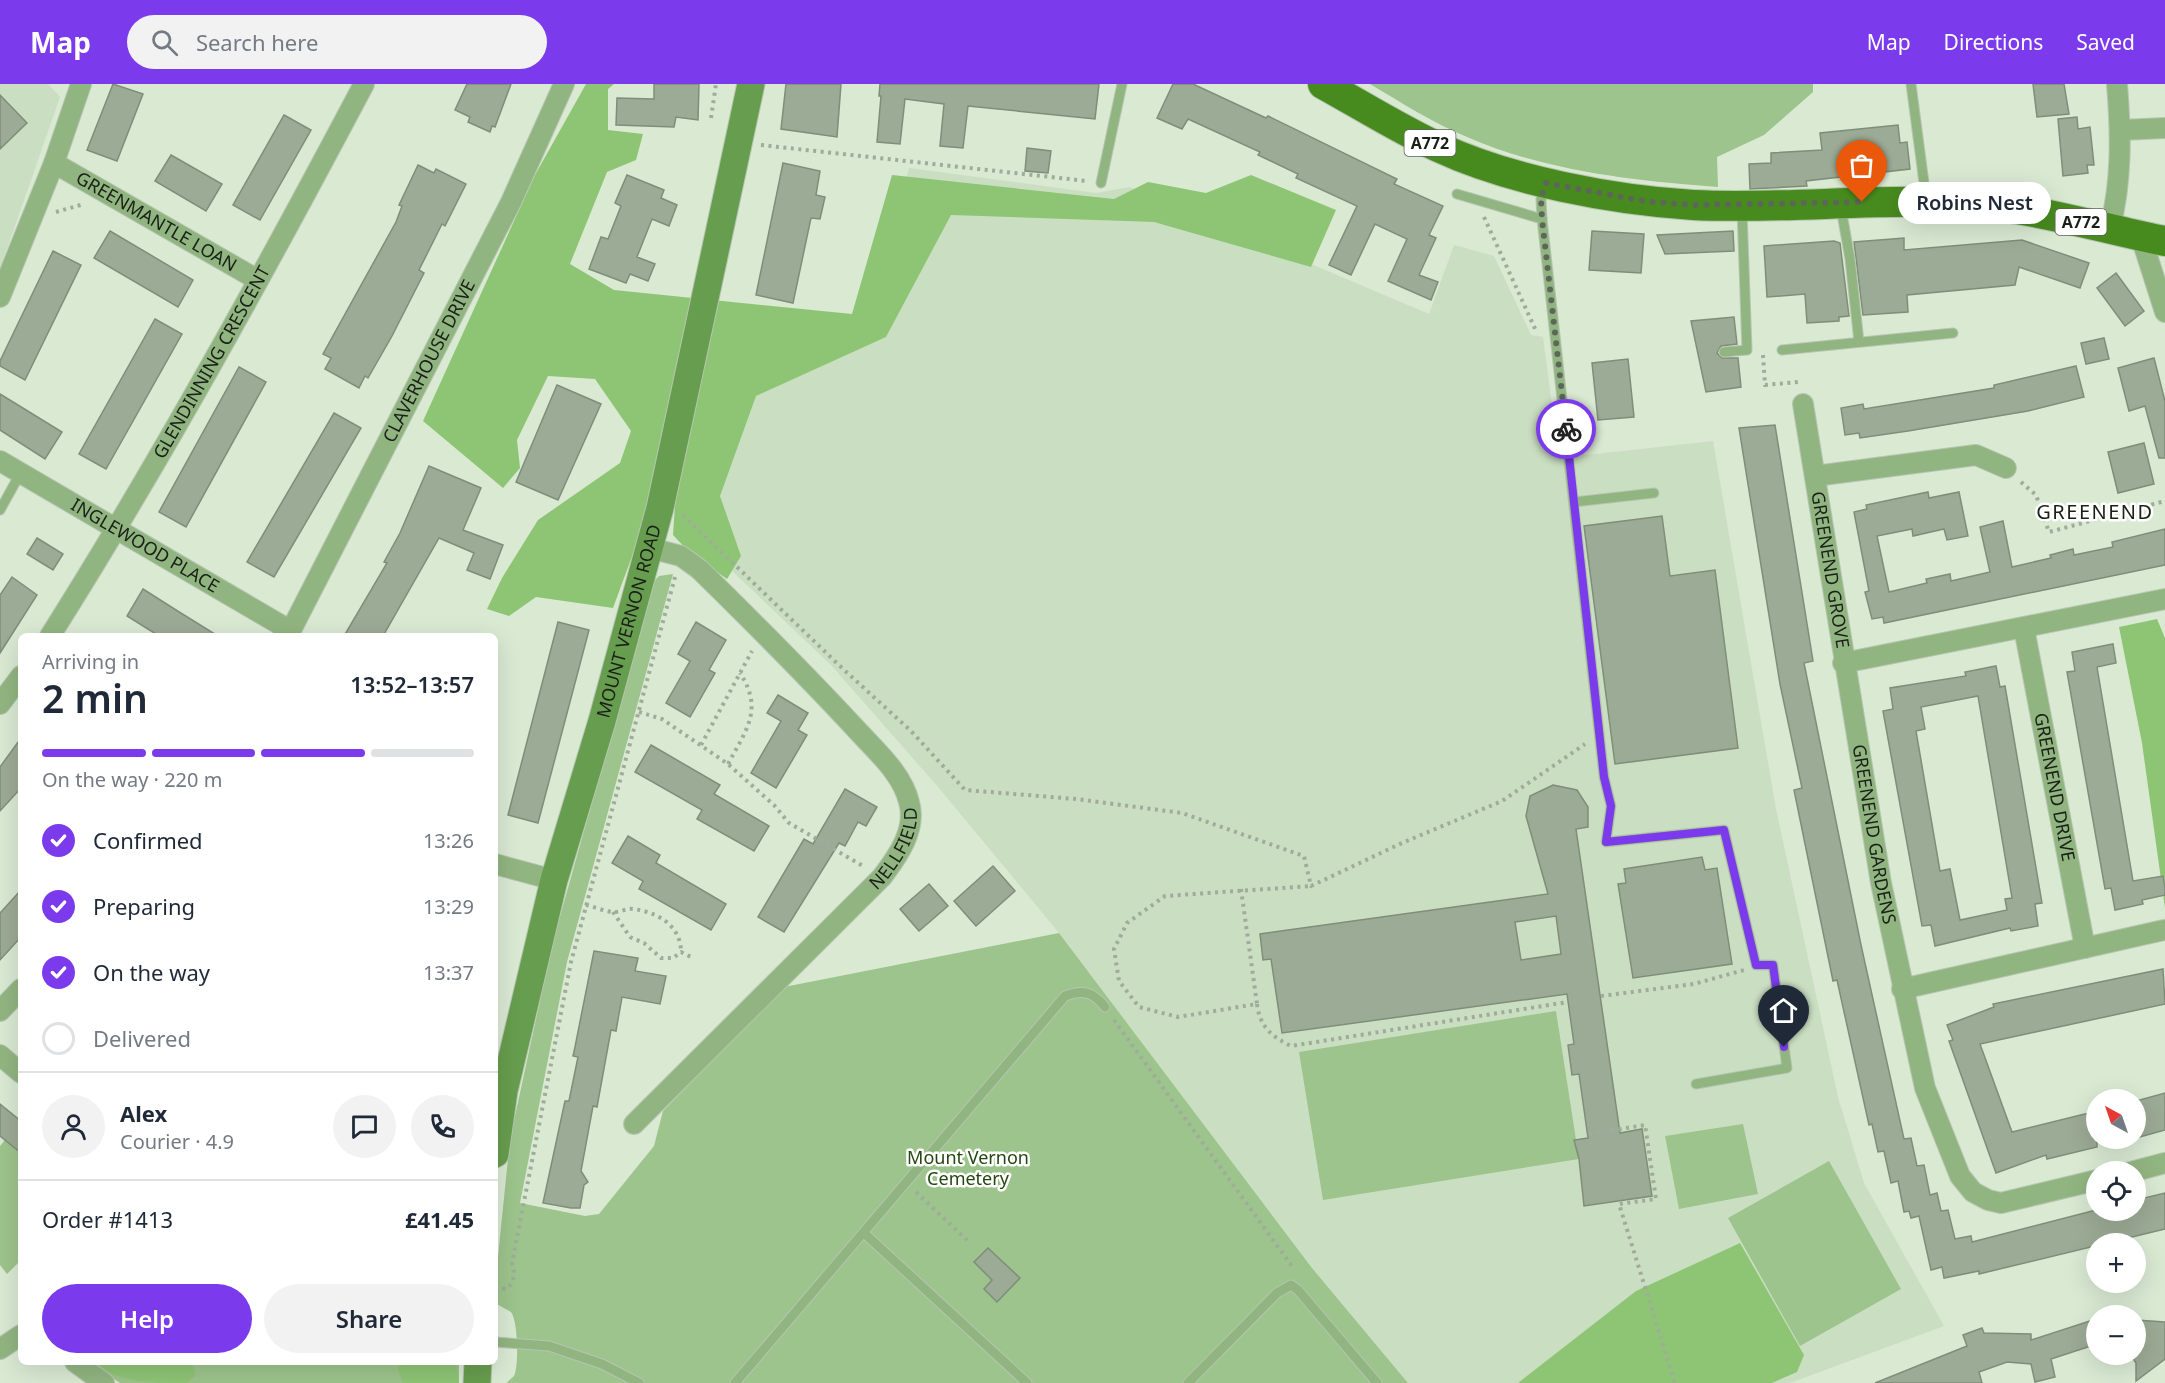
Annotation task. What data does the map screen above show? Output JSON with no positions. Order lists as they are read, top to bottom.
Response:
{
  "streets": {
    "main road": ["A772"],
    "street": [
      "GREENMANTLE LOAN",
      "CLAVERHOUSE DRIVE",
      "GLENDINNING CRESCENT",
      "INGLEWOOD PLACE",
      "GREENEND GROVE",
      "MOUNT VERNON ROAD",
      "GREENEND DRIVE",
      "GREENEND GARDENS",
      "NELLFIELD"
    ]
  },
  "crossings": [
    ["GREENMANTLE LOAN", "GLENDINNING CRESCENT"],
    ["CLAVERHOUSE DRIVE", "INGLEWOOD PLACE"],
    ["GLENDINNING CRESCENT", "INGLEWOOD PLACE"],
    ["GREENEND GROVE", "GREENEND GARDENS"],
    ["MOUNT VERNON ROAD", "NELLFIELD"]
  ],
  "districts": ["GREENEND"],
  "parks": ["Mount Vernon Cemetery"],
  "places": ["Robins Nest"],
  "north": "top left",
  "page": {
    "header": "Map",
    "search": "Search here",
    "nav": ["Map", "Directions", "Saved"],
    "bubble": "Robins Nest",
    "heading": ["2 min", "Arriving in", "13:52–13:57"],
    "panel": [
      "Alex",
      "Courier · 4.9",
      "Order #1413",
      "£41.45"
    ],
    "bar": "On the way · 220 m",
    "list": [
      ["Confirmed", "13:26"],
      ["Preparing", "13:29"],
      ["On the way", "13:37"],
      "Delivered"
    ],
    "map_buttons": ["+", "−"],
    "buttons": ["Help", "Share"]
  }
}
